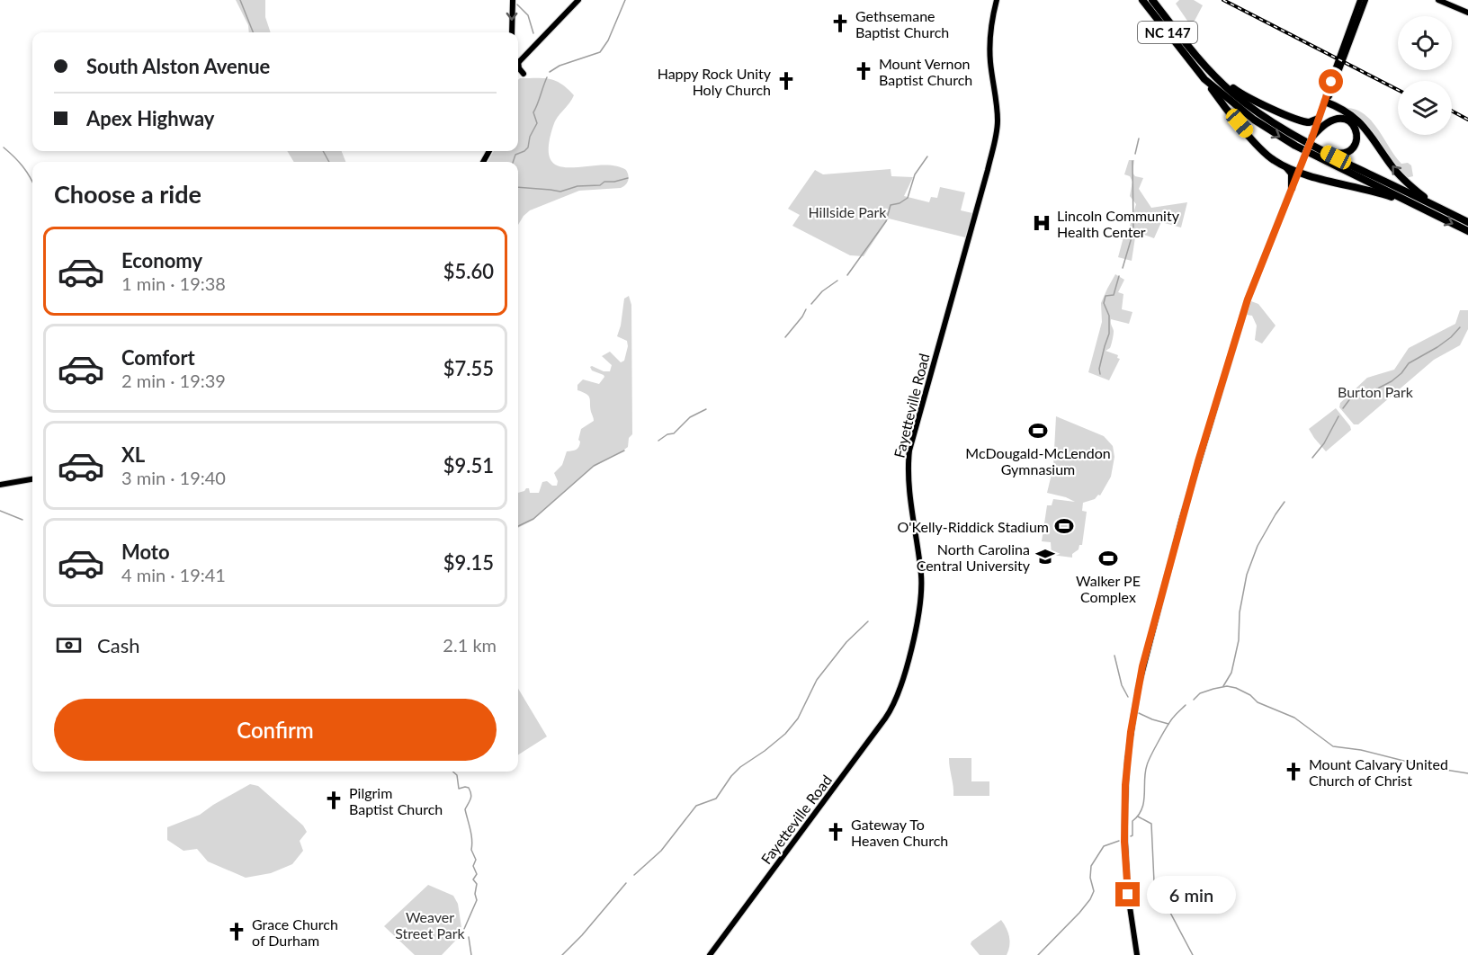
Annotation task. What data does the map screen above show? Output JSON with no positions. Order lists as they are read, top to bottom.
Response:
{
  "streets": {
    "highway": ["NC 147"],
    "main road": ["Fayetteville Road"]
  },
  "parks": ["Hillside Park", "Burton Park", "Weaver Street Park"],
  "places": {
    "church": [
      "Gethsemane Baptist Church",
      "Mount Vernon Baptist Church",
      "Happy Rock Unity Holy Church",
      "Mount Calvary United Church of Christ",
      "Pilgrim Baptist Church",
      "Gateway To Heaven Church",
      "Grace Church of Durham"
    ],
    "hospital": ["Lincoln Community Health Center"],
    "sports": ["McDougald-McLendon Gymnasium", "O'Kelly-Riddick Stadium", "Walker PE Complex"],
    "school or university": ["North Carolina Central University"]
  },
  "page": {
    "banner": ["South Alston Avenue", "Apex Highway"],
    "heading": "Choose a ride",
    "list": [
      {
        "name": "Economy",
        "note": "1 min · 19:38",
        "value": "$5.60"
      },
      {
        "name": "Comfort",
        "note": "2 min · 19:39",
        "value": "$7.55"
      },
      {
        "name": "XL",
        "note": "3 min · 19:40",
        "value": "$9.51"
      },
      {
        "name": "Moto",
        "note": "4 min · 19:41",
        "value": "$9.15"
      }
    ],
    "pay": ["Cash", "2.1 km"],
    "buttons": "Confirm",
    "bubble": "6 min"
  }
}
